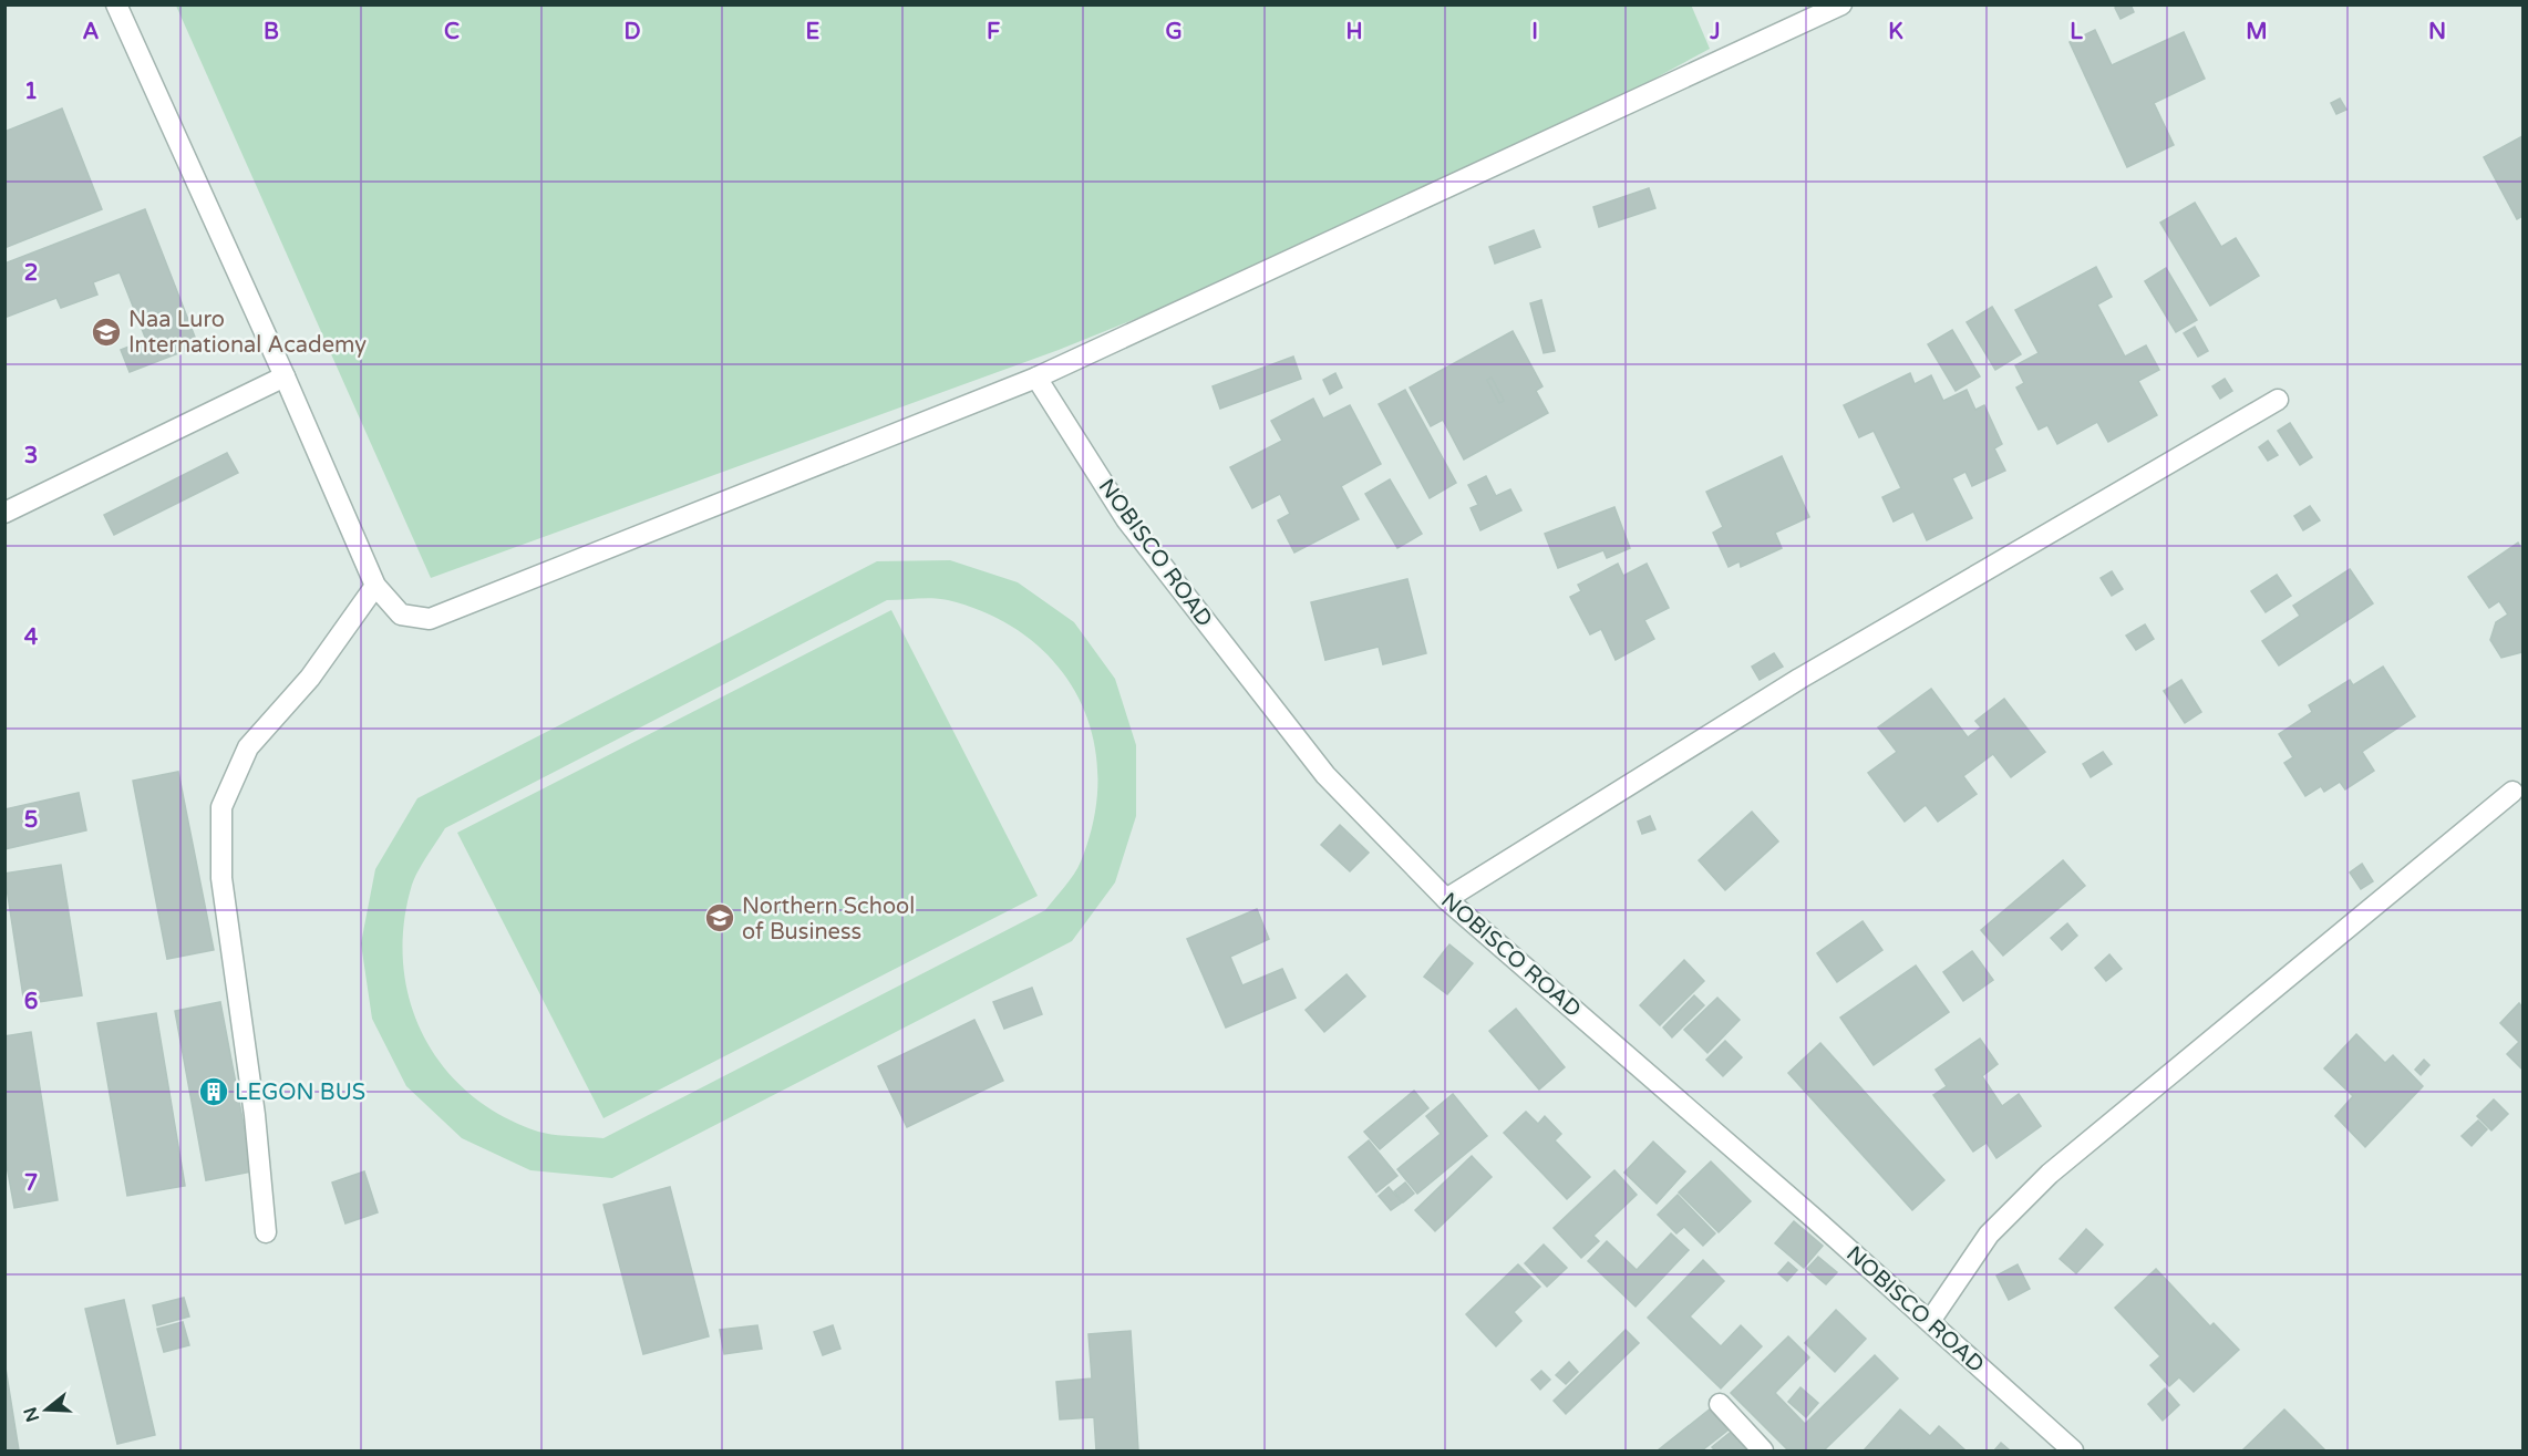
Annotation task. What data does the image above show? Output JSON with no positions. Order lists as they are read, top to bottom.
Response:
{
  "streets": {
    "street": ["NOBISCO ROAD"]
  },
  "places": {
    "school or university": ["Naa Luro International Academy", "Northern School of Business"],
    "building": ["LEGON BUS"]
  },
  "north": "left",
  "grid": {
    "columns": [
      "A",
      "B",
      "C",
      "D",
      "E",
      "F",
      "G",
      "H",
      "I",
      "J",
      "K",
      "L",
      "M",
      "N"
    ],
    "rows": [
      "1",
      "2",
      "3",
      "4",
      "5",
      "6",
      "7"
    ]
  }
}
